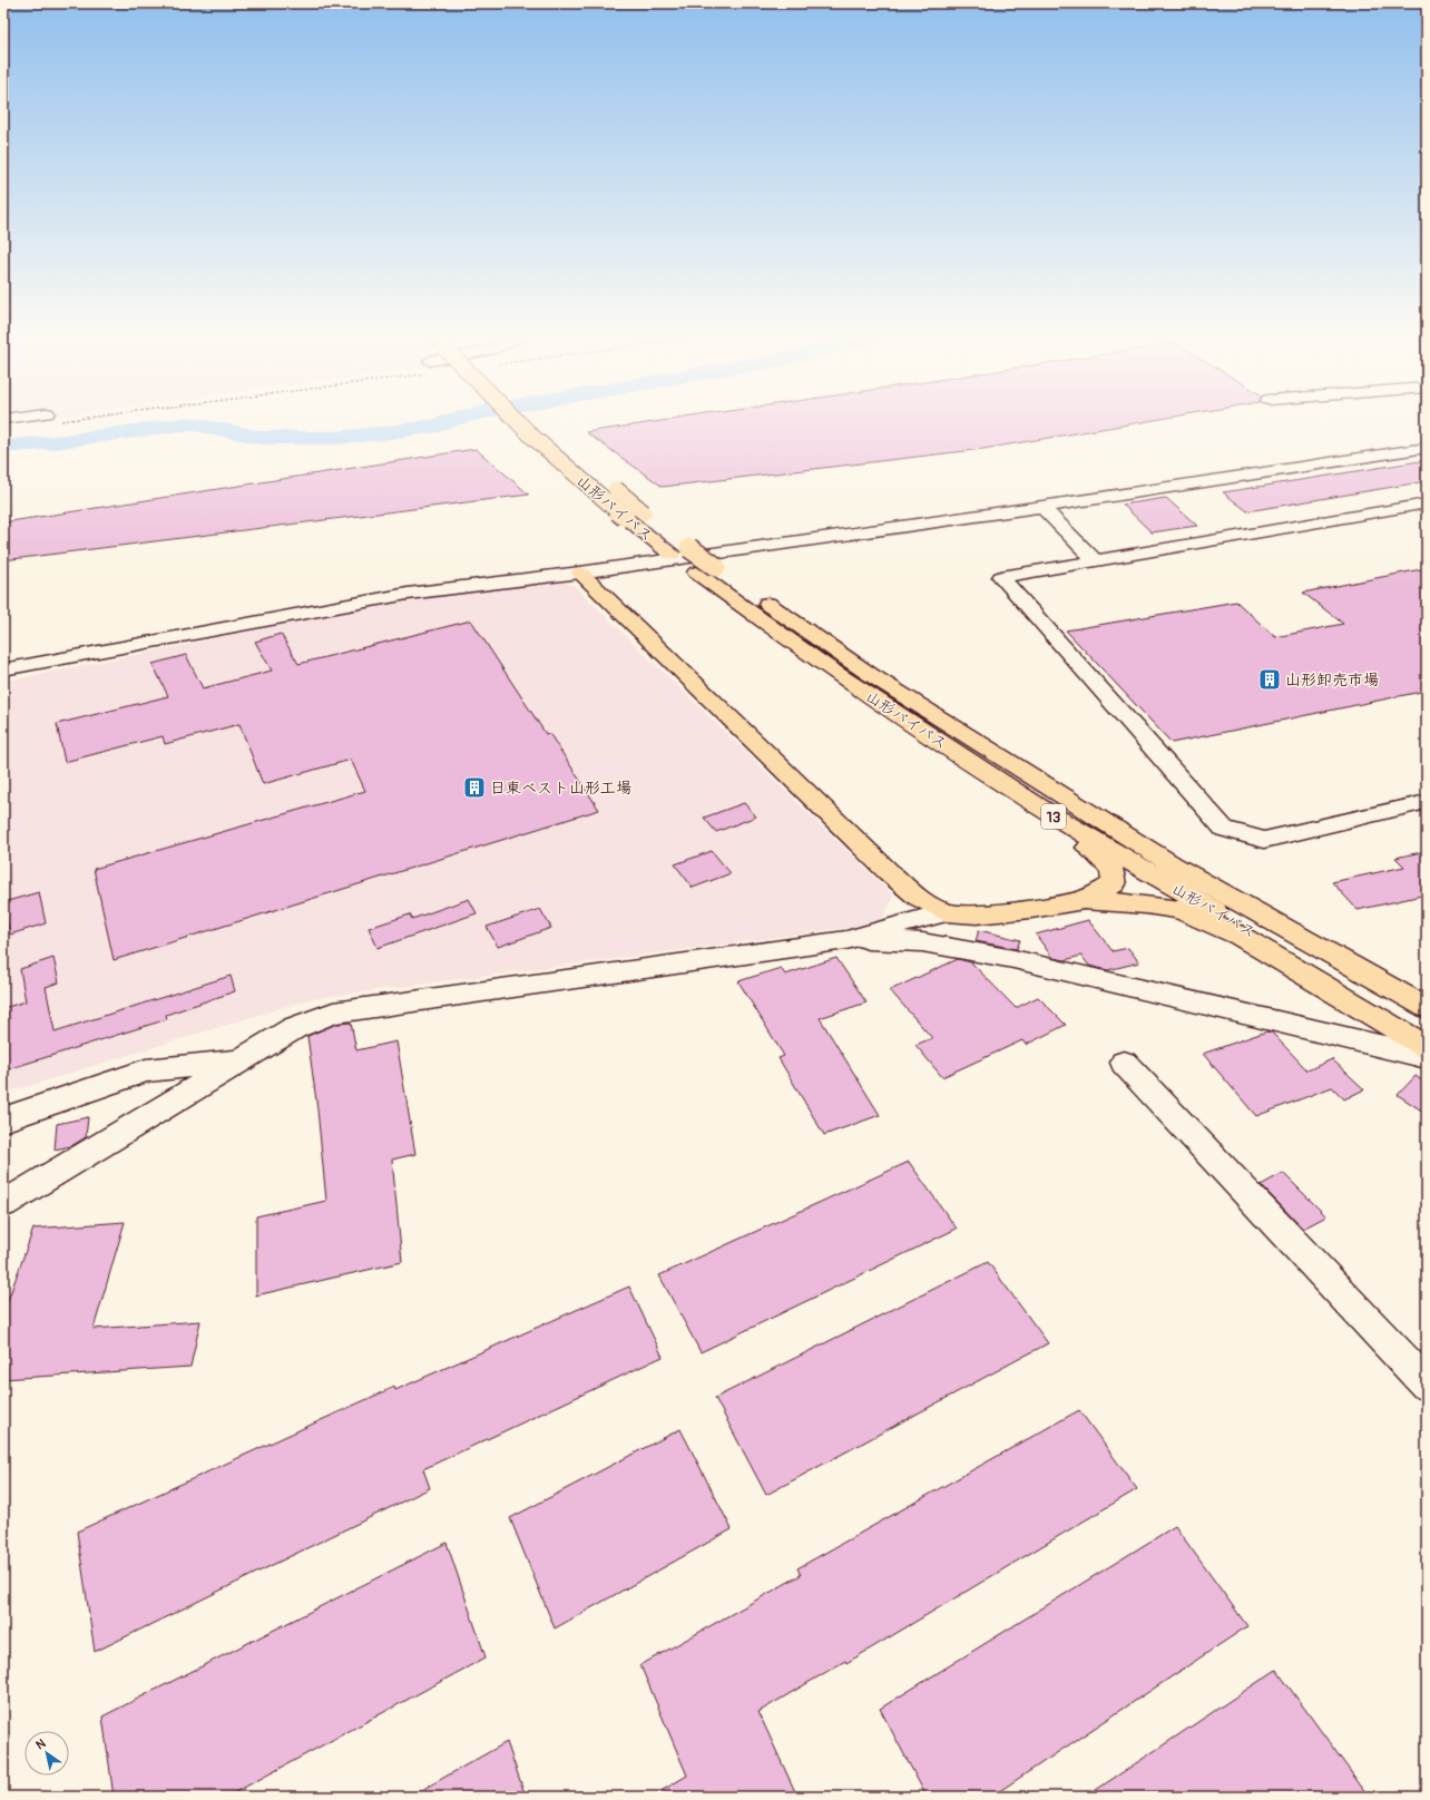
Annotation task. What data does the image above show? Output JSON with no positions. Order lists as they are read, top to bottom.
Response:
{
  "streets": {
    "highway": ["山形バイパス", "13"]
  },
  "places": {
    "building": ["山形卸売市場", "日東ベスト山形工場"]
  },
  "north": "top left"
}
